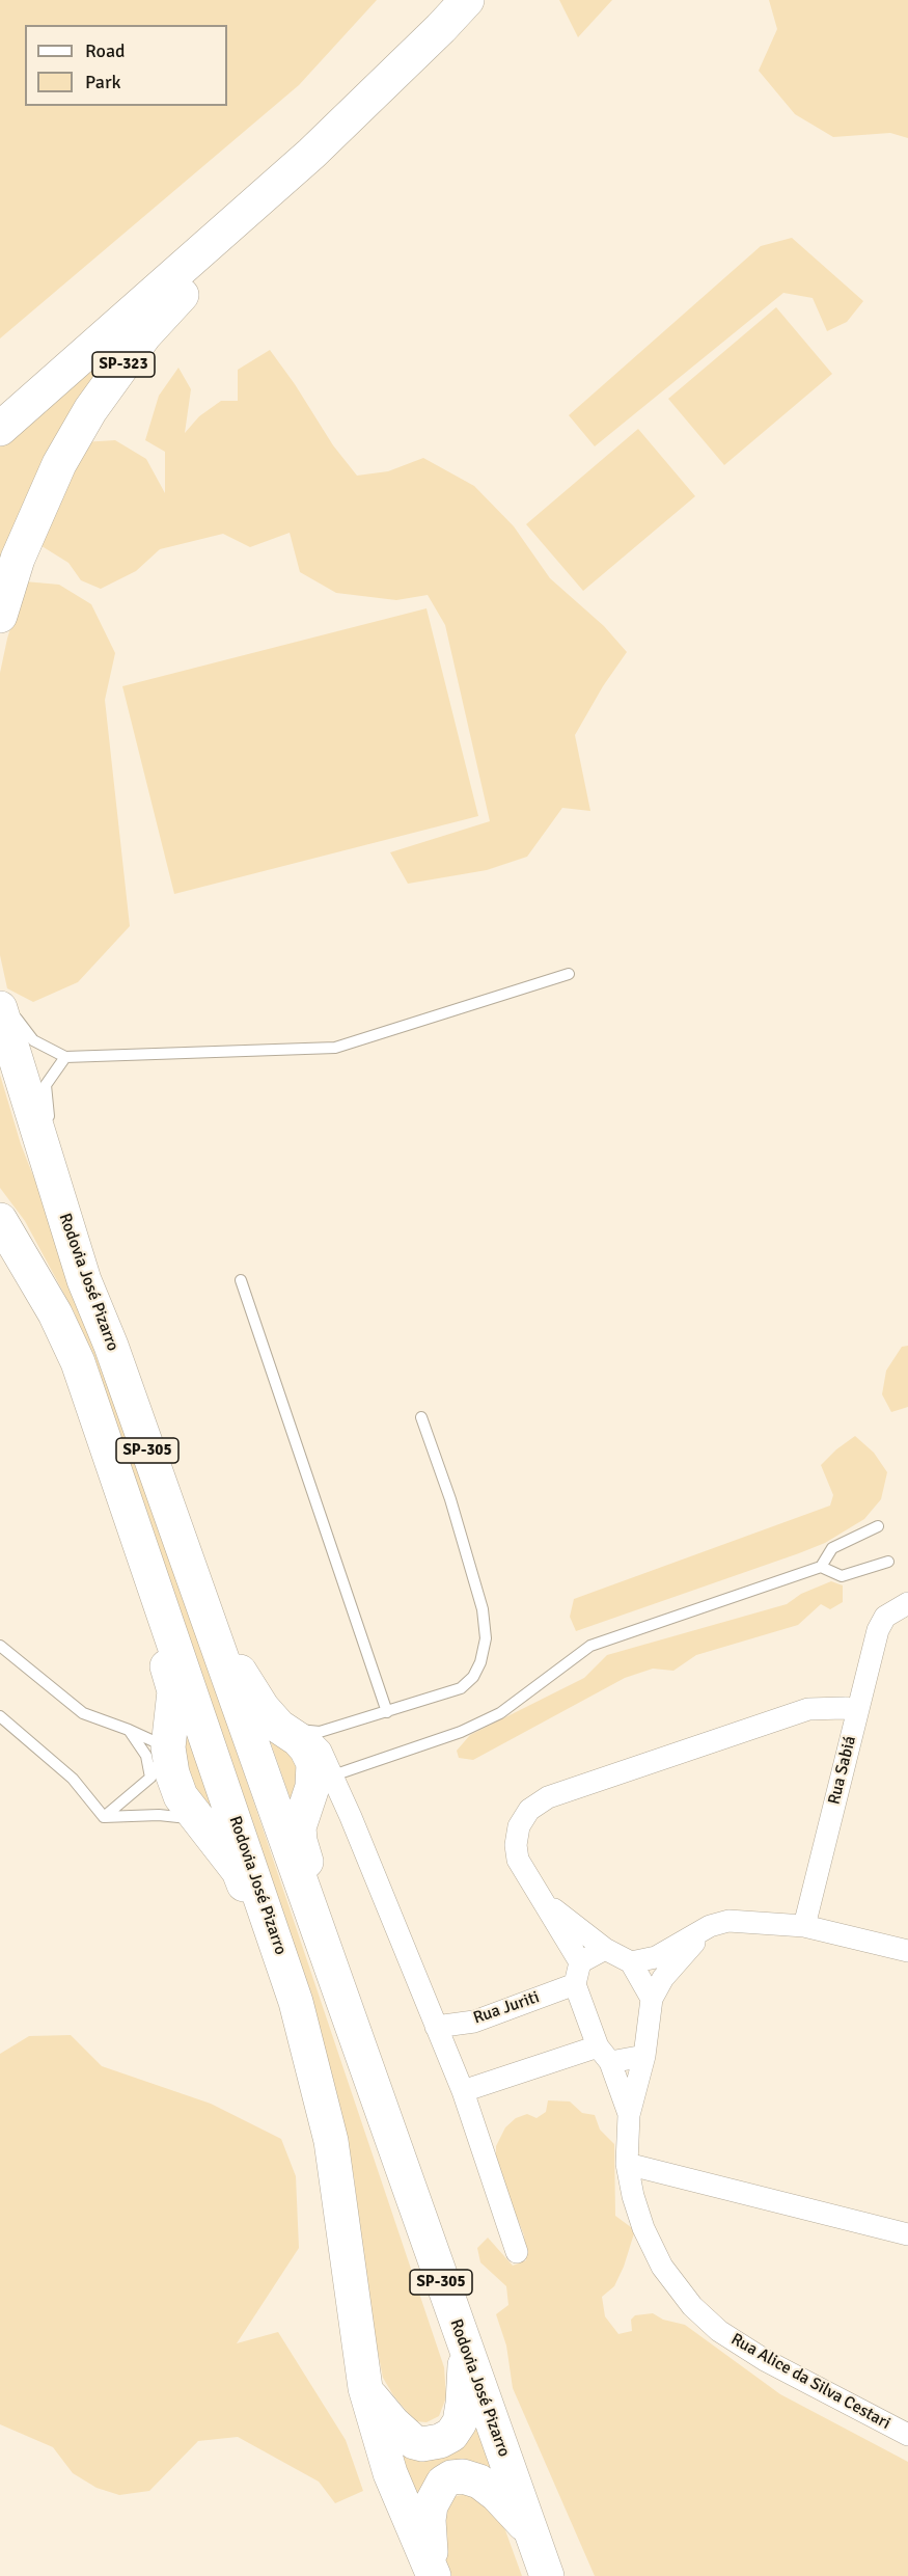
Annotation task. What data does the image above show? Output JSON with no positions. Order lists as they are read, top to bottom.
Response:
{
  "streets": {
    "main road": ["SP-323", "Rodovia José Pizarro", "SP-305"],
    "street": ["Rua Sabiá", "Rua Juriti", "Rua Alice da Silva Cestari"]
  },
  "legend": ["Road", "Park"]
}
